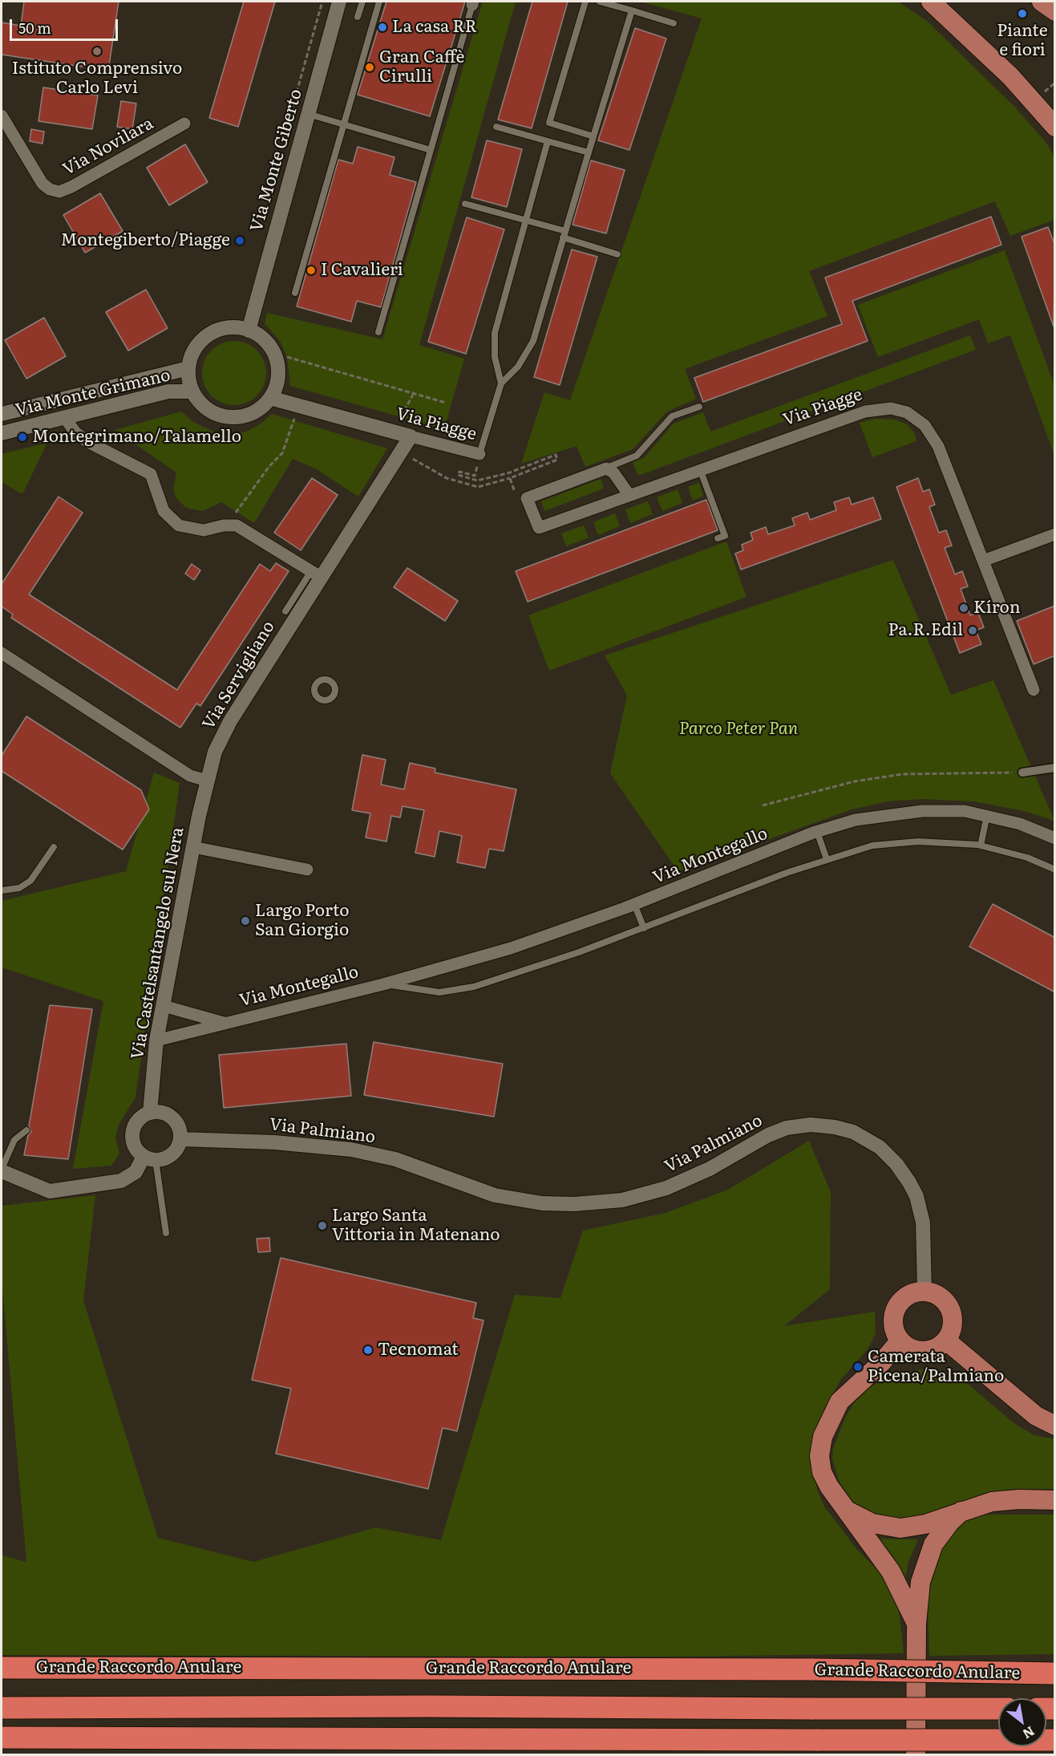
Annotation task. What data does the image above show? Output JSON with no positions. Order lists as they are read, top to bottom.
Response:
{
  "streets": {
    "highway": ["Grande Raccordo Anulare"],
    "street": [
      "Via Novilara",
      "Via Monte Giberto",
      "Via Monte Grimano",
      "Via Piagge",
      "Via Servigliano",
      "Via Montegallo",
      "Via Castelsantangelo sul Nera",
      "Via Palmiano"
    ]
  },
  "crossings": [
    ["Via Monte Giberto", "Via Monte Grimano"],
    ["Via Monte Giberto", "Via Piagge"],
    ["Via Monte Grimano", "Via Piagge"],
    ["Via Piagge", "Via Servigliano"],
    ["Via Servigliano", "Via Castelsantangelo sul Nera"],
    ["Via Montegallo", "Via Castelsantangelo sul Nera"],
    ["Via Castelsantangelo sul Nera", "Via Palmiano"]
  ],
  "parks": ["Parco Peter Pan"],
  "places": [
    "Piante e fiori",
    "La casa RR",
    "Istituto Comprensivo Carlo Levi",
    "Gran Caffè Cirulli",
    "Montegiberto/Piagge",
    "I Cavalieri",
    "Montegrimano/Talamello",
    "Kíron",
    "Pa.R.Edil",
    "Largo Porto San Giorgio",
    "Largo Santa Vittoria in Matenano",
    "Tecnomat",
    "Camerata Picena/Palmiano"
  ],
  "scale_bar": "50 m",
  "north": "bottom right"
}
